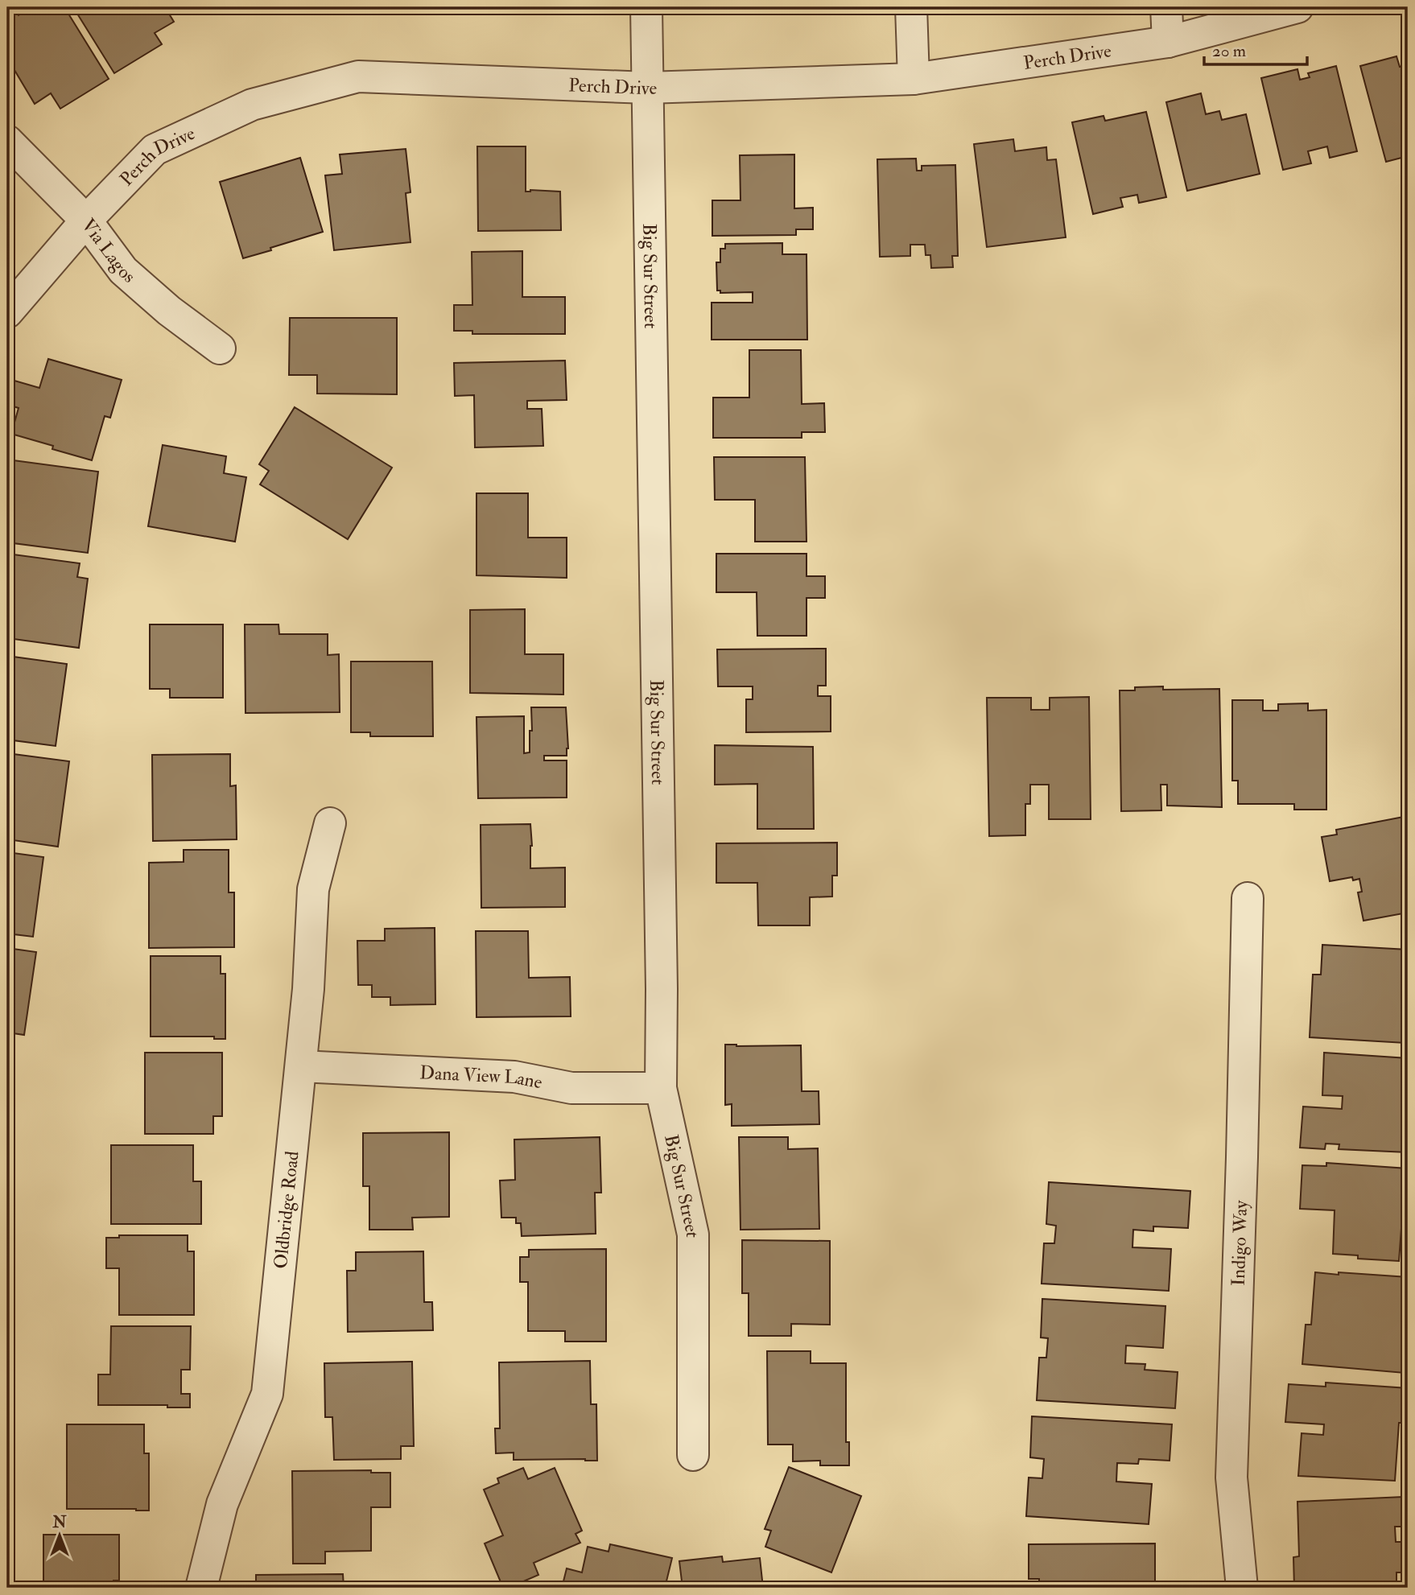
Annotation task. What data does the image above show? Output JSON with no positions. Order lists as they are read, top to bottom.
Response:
{
  "streets": {
    "street": [
      "Perch Drive",
      "Via Lagos",
      "Big Sur Street",
      "Dana View Lane",
      "Oldbridge Road",
      "Indigo Way"
    ]
  },
  "crossings": [
    ["Perch Drive", "Via Lagos"],
    ["Perch Drive", "Big Sur Street"],
    ["Big Sur Street", "Dana View Lane"],
    ["Dana View Lane", "Oldbridge Road"]
  ],
  "scale_bar": "20 m",
  "north": "top"
}
